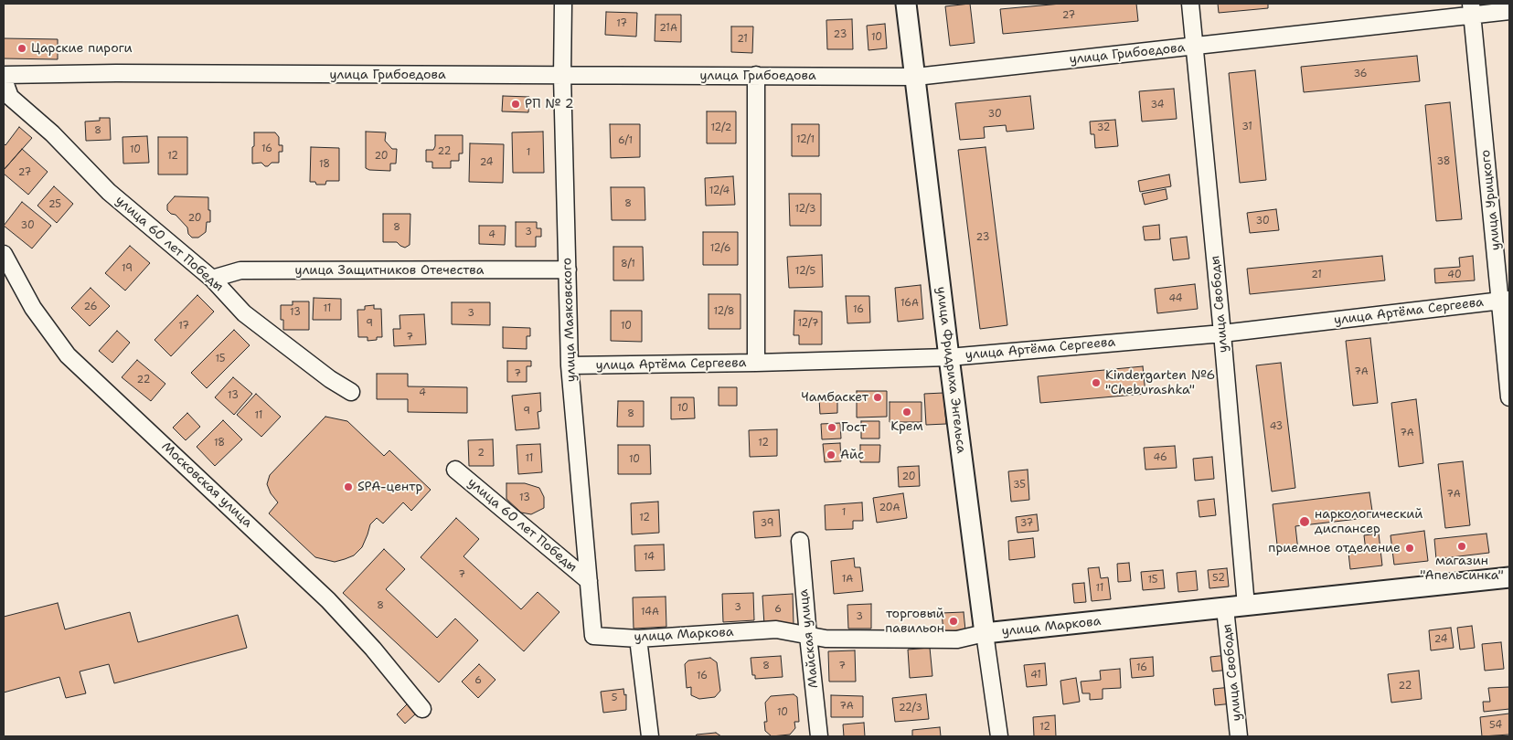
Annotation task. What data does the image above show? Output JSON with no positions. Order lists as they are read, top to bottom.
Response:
{
  "streets": {
    "street": [
      "улица Грибоедова",
      "улица Урицкого",
      "улица 60 лет Победы",
      "улица Защитников Отечества",
      "улица Свободы",
      "улица Артёма Сергеева",
      "улица Маяковского",
      "улица Фридриха Энгельса",
      "Московская улица",
      "улица Маркова",
      "Майская улица"
    ]
  },
  "crossings": [
    ["улица Грибоедова", "улица Урицкого"],
    ["улица Грибоедова", "улица Свободы"],
    ["улица Грибоедова", "улица Маяковского"],
    ["улица Грибоедова", "улица Фридриха Энгельса"],
    ["улица Урицкого", "улица Артёма Сергеева"],
    ["улица 60 лет Победы", "улица Защитников Отечества"],
    ["улица 60 лет Победы", "улица Маяковского"],
    ["улица Защитников Отечества", "улица Маяковского"],
    ["улица Свободы", "улица Артёма Сергеева"],
    ["улица Свободы", "улица Маркова"],
    ["улица Артёма Сергеева", "улица Маяковского"],
    ["улица Артёма Сергеева", "улица Фридриха Энгельса"],
    ["улица Маяковского", "улица Маркова"],
    ["улица Фридриха Энгельса", "улица Маркова"],
    ["улица Маркова", "Майская улица"]
  ],
  "places": [
    "Царские пироги",
    "РП № 2",
    "Kindergarten №6 \"Cheburashka\"",
    "Чамбаскет",
    "Крем",
    "Гост",
    "Айс",
    "SPA-центр",
    "наркологический диспансер",
    "магазин \"Апельсинка\"",
    "приемное отделение",
    "торговый павильон"
  ],
  "house_numbers": [
    "27",
    "17",
    "21А",
    "23",
    "10",
    "21",
    "36",
    "34",
    "30",
    "31",
    "12/2",
    "32",
    "8",
    "12/1",
    "6/1",
    "16",
    "10",
    "22",
    "1",
    "12",
    "20",
    "38",
    "24",
    "18",
    "27",
    "12/4",
    "8",
    "25",
    "12/3",
    "20",
    "30",
    "30",
    "8",
    "3",
    "4",
    "23",
    "12/6",
    "8/1",
    "19",
    "12/5",
    "21",
    "40",
    "44",
    "16А",
    "26",
    "11",
    "16",
    "12/8",
    "13",
    "3",
    "9",
    "12/7",
    "17",
    "10",
    "7",
    "15",
    "7А",
    "7",
    "22",
    "4",
    "13",
    "10",
    "9",
    "8",
    "11",
    "43",
    "7А",
    "18",
    "12",
    "2",
    "46",
    "11",
    "10",
    "20",
    "35",
    "7А",
    "13",
    "20А",
    "1",
    "12",
    "39",
    "37",
    "14",
    "7",
    "52",
    "1А",
    "15",
    "11",
    "8",
    "3",
    "6",
    "14А",
    "3",
    "24",
    "8",
    "7",
    "16",
    "41",
    "16",
    "6",
    "22",
    "5",
    "7А",
    "22/3",
    "10",
    "54",
    "12"
  ]
}
